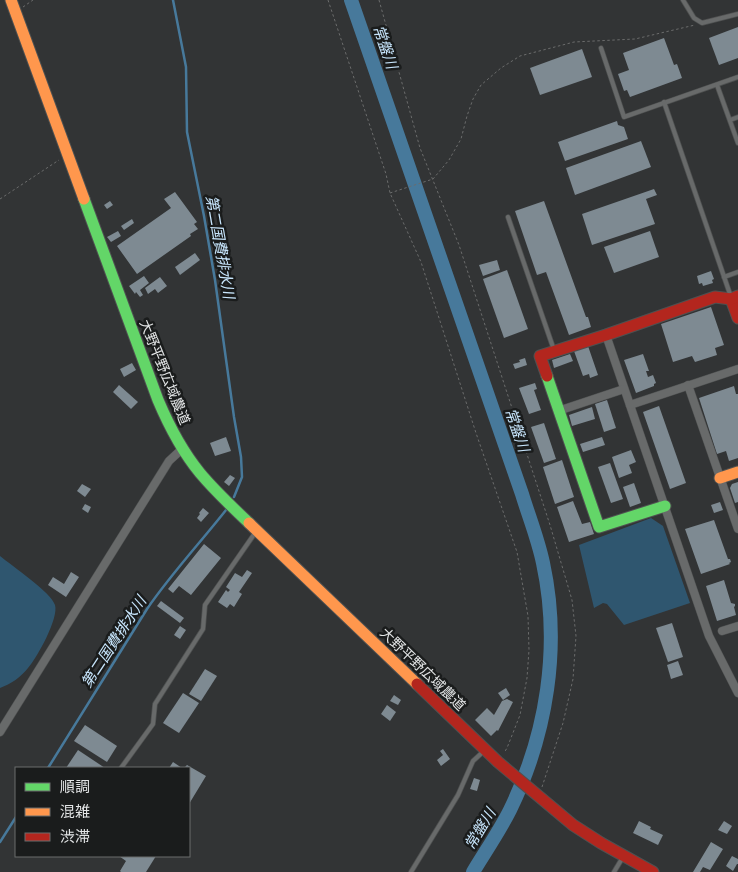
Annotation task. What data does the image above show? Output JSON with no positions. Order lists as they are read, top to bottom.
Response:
{
  "streets": {
    "street": ["大野平野広域農道"]
  },
  "water": ["常盤川", "第二国費排水川"],
  "legend": ["順調", "混雑", "渋滞"]
}
